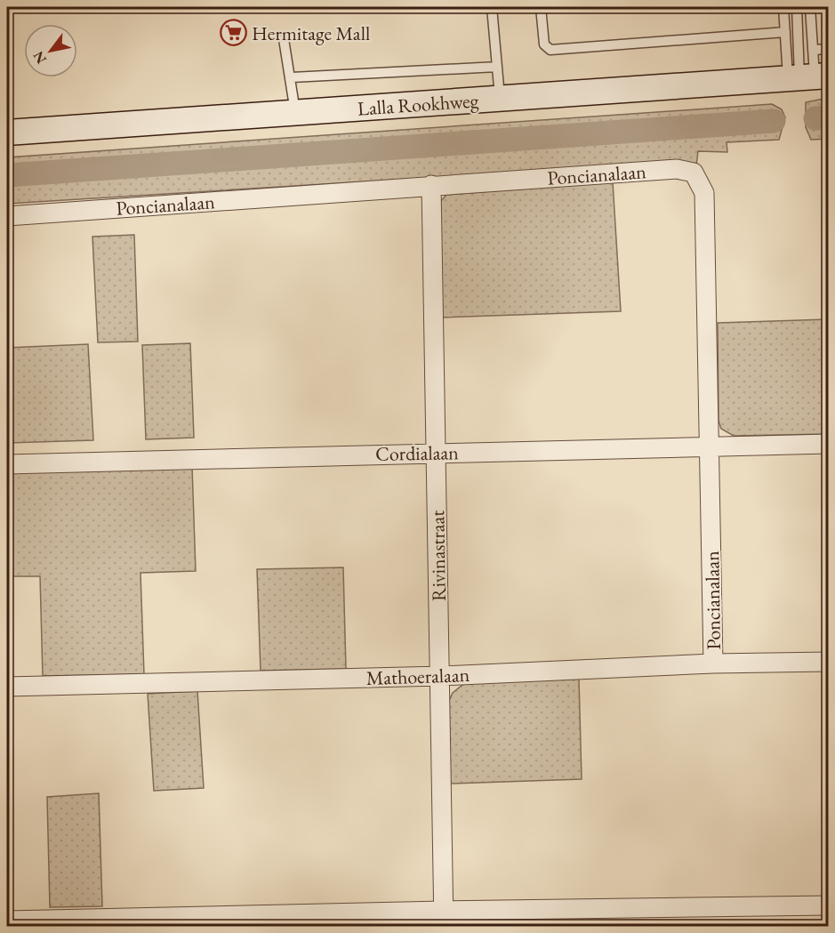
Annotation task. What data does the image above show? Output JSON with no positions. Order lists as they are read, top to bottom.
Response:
{
  "streets": {
    "street": [
      "Lalla Rookhweg",
      "Poncianalaan",
      "Cordialaan",
      "Rivinastraat",
      "Mathoeralaan"
    ]
  },
  "crossings": [
    ["Poncianalaan", "Cordialaan"],
    ["Poncianalaan", "Rivinastraat"],
    ["Poncianalaan", "Mathoeralaan"],
    ["Cordialaan", "Rivinastraat"],
    ["Rivinastraat", "Mathoeralaan"]
  ],
  "places": {
    "supermarket": ["Hermitage Mall"]
  },
  "north": "bottom left"
}
